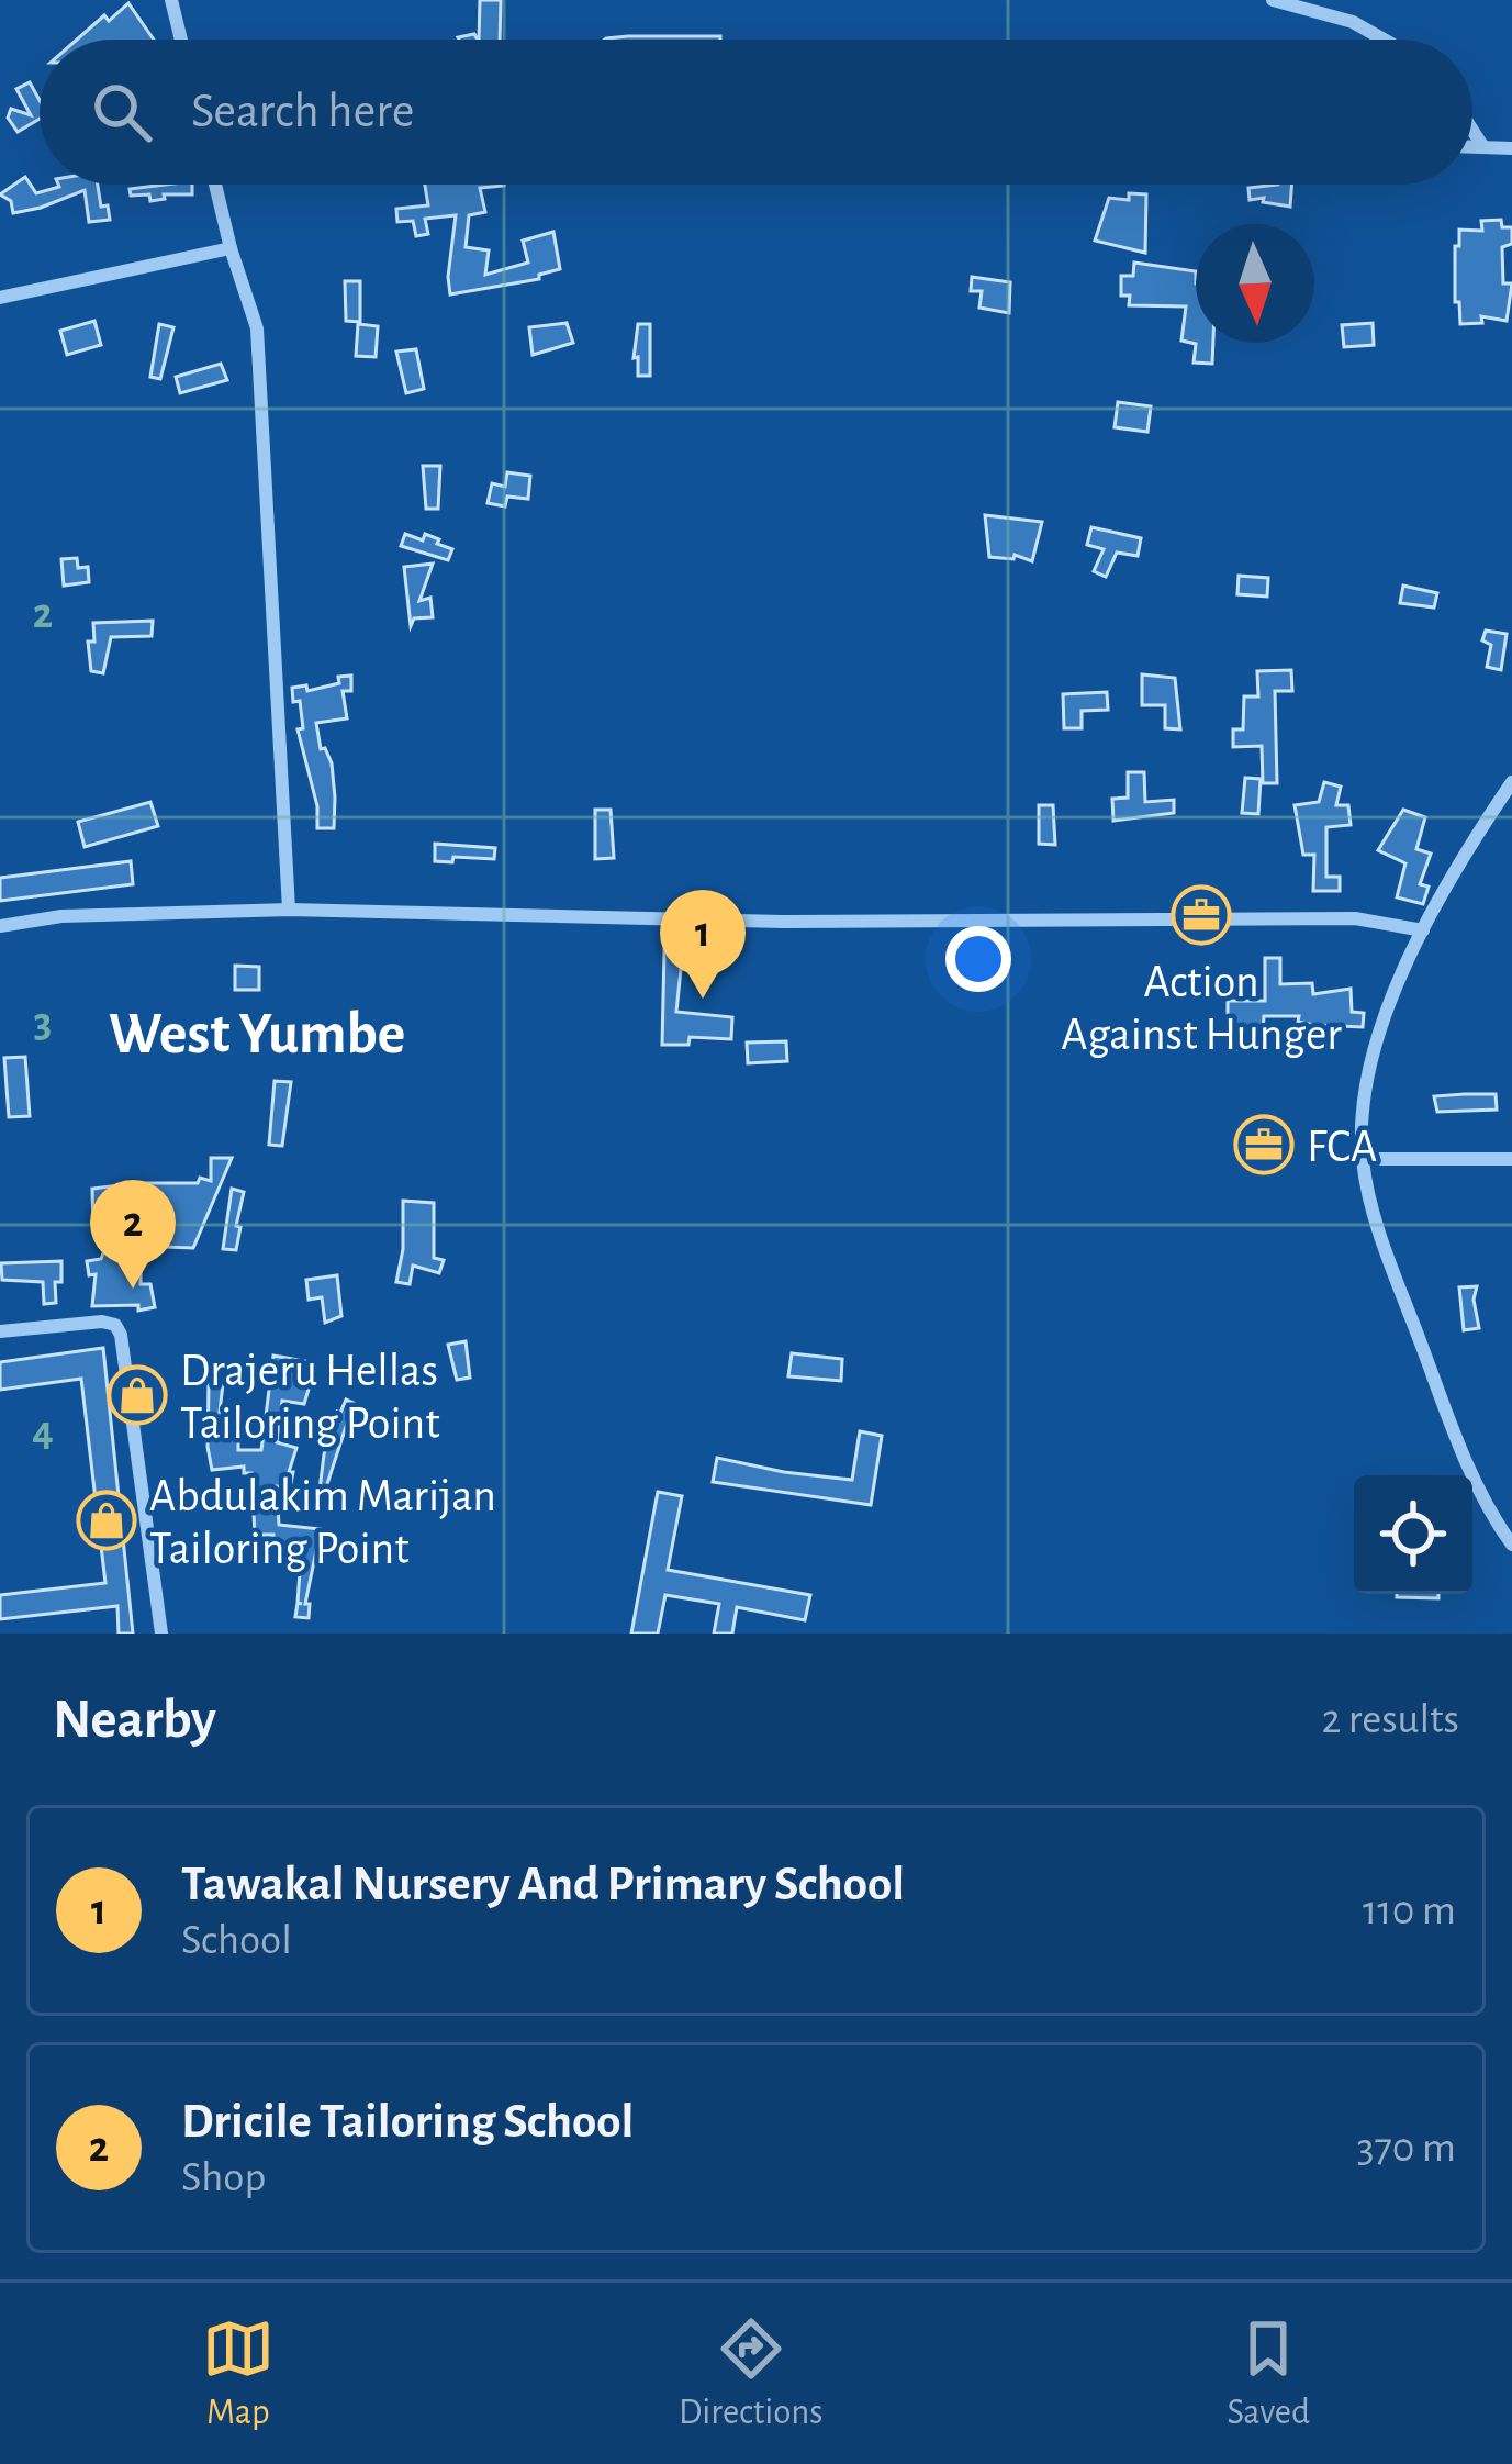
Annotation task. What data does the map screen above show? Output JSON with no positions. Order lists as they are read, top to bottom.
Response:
{
  "districts": ["West Yumbe"],
  "places": {
    "office": ["Action Against Hunger", "FCA"],
    "shop": ["Drajeru Hellas Tailoring Point", "Abdulakim Marijan Tailoring Point"]
  },
  "north": "bottom",
  "page": {
    "search": "Search here",
    "pins": ["1", "2"],
    "heading": ["Nearby", "2 results"],
    "list": [
      {
        "mark": "1",
        "name": "Tawakal Nursery And Primary School",
        "note": "School",
        "value": "110 m"
      },
      {
        "mark": "2",
        "name": "Dricile Tailoring School",
        "note": "Shop",
        "value": "370 m"
      }
    ],
    "nav": ["Map", "Directions", "Saved"]
  },
  "grid": {
    "rows": ["2", "3", "4"]
  }
}
